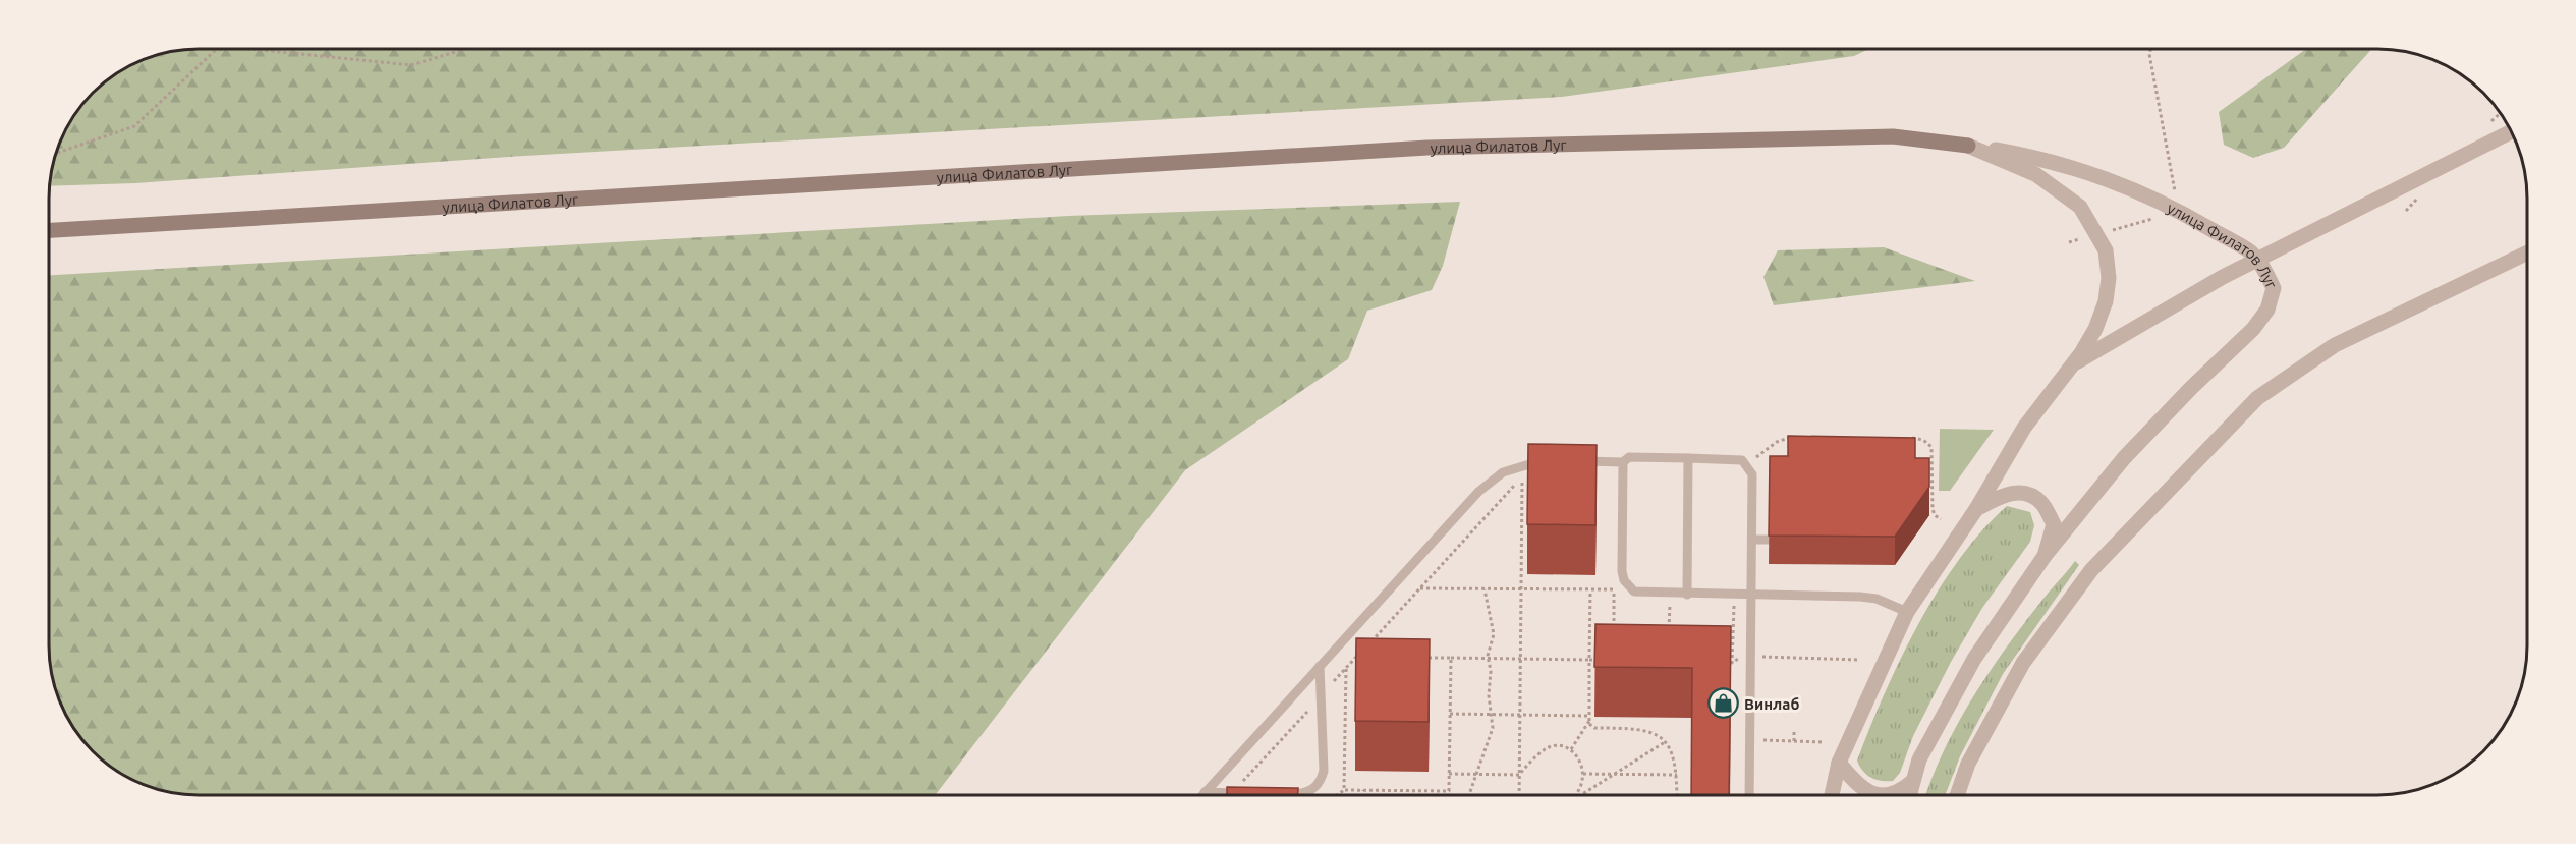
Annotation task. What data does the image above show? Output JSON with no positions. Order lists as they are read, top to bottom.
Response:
{
  "streets": {
    "street": ["улица Филатов Луг"]
  },
  "places": {
    "shop": ["Винлаб"]
  }
}
